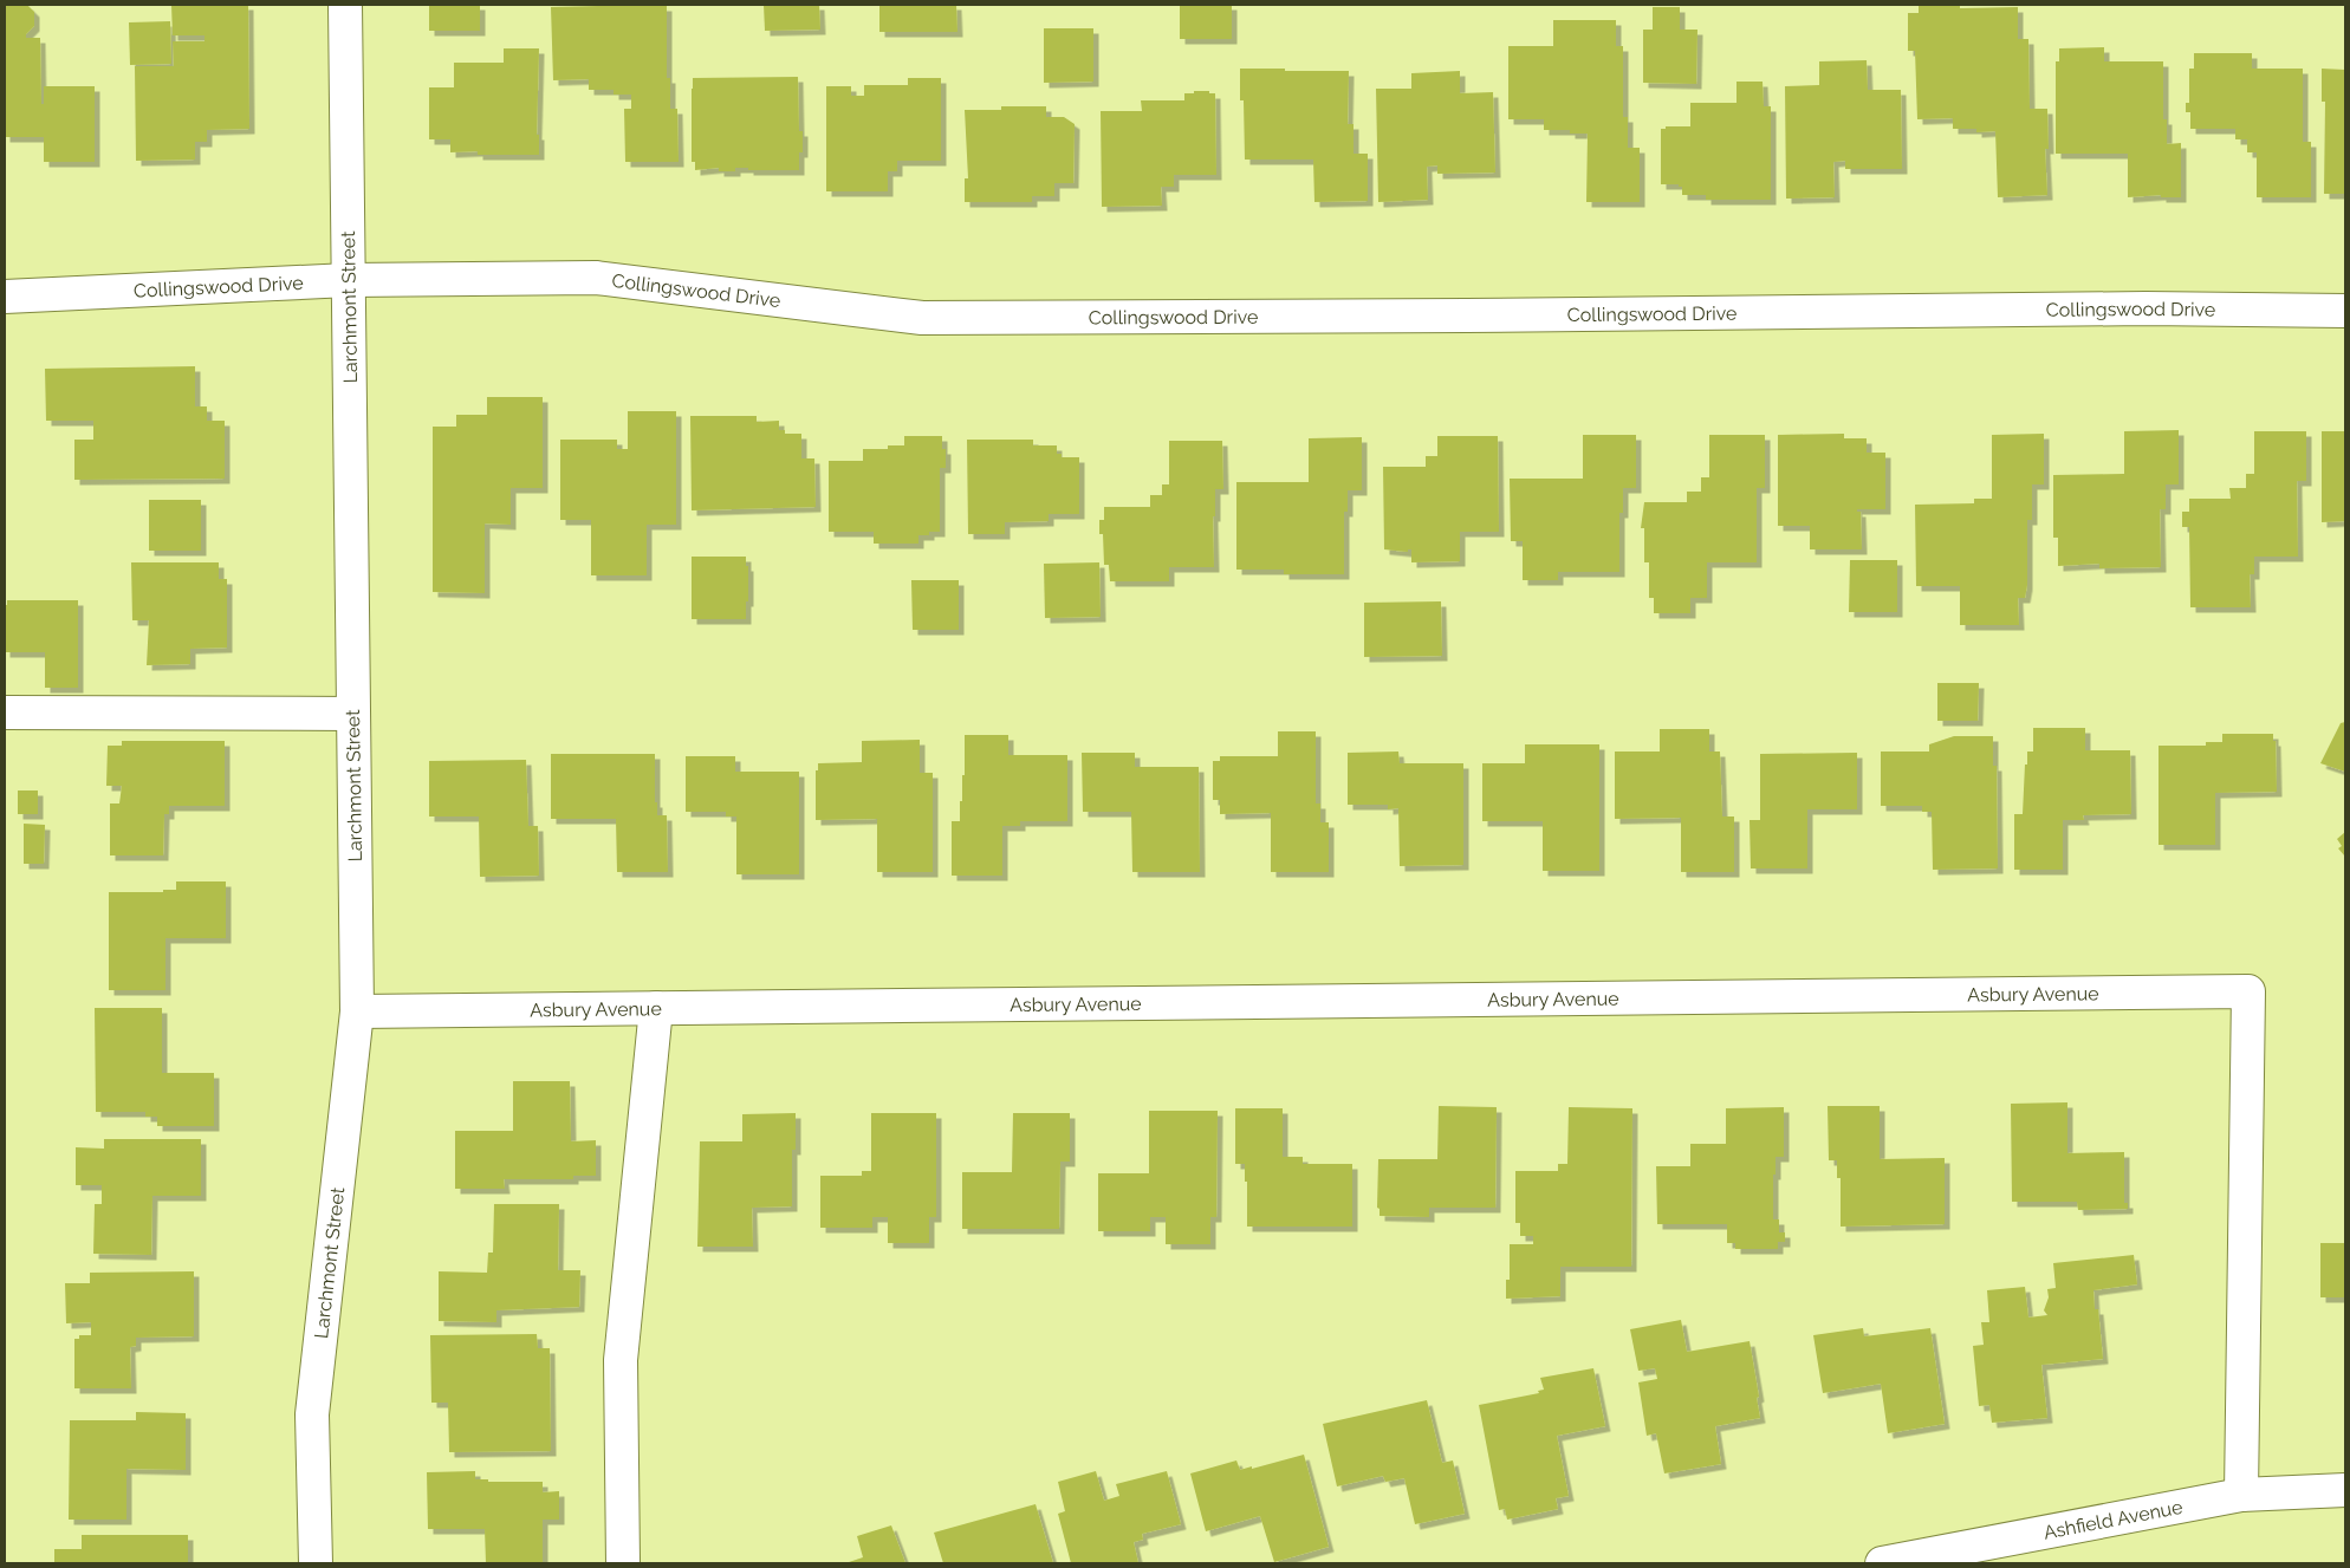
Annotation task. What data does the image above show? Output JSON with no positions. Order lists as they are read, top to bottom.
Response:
{
  "streets": {
    "street": [
      "Collingswood Drive",
      "Larchmont Street",
      "Asbury Avenue",
      "Ashfield Avenue"
    ]
  },
  "crossings": [
    ["Collingswood Drive", "Larchmont Street"],
    ["Larchmont Street", "Asbury Avenue"],
    ["Asbury Avenue", "Ashfield Avenue"]
  ]
}
